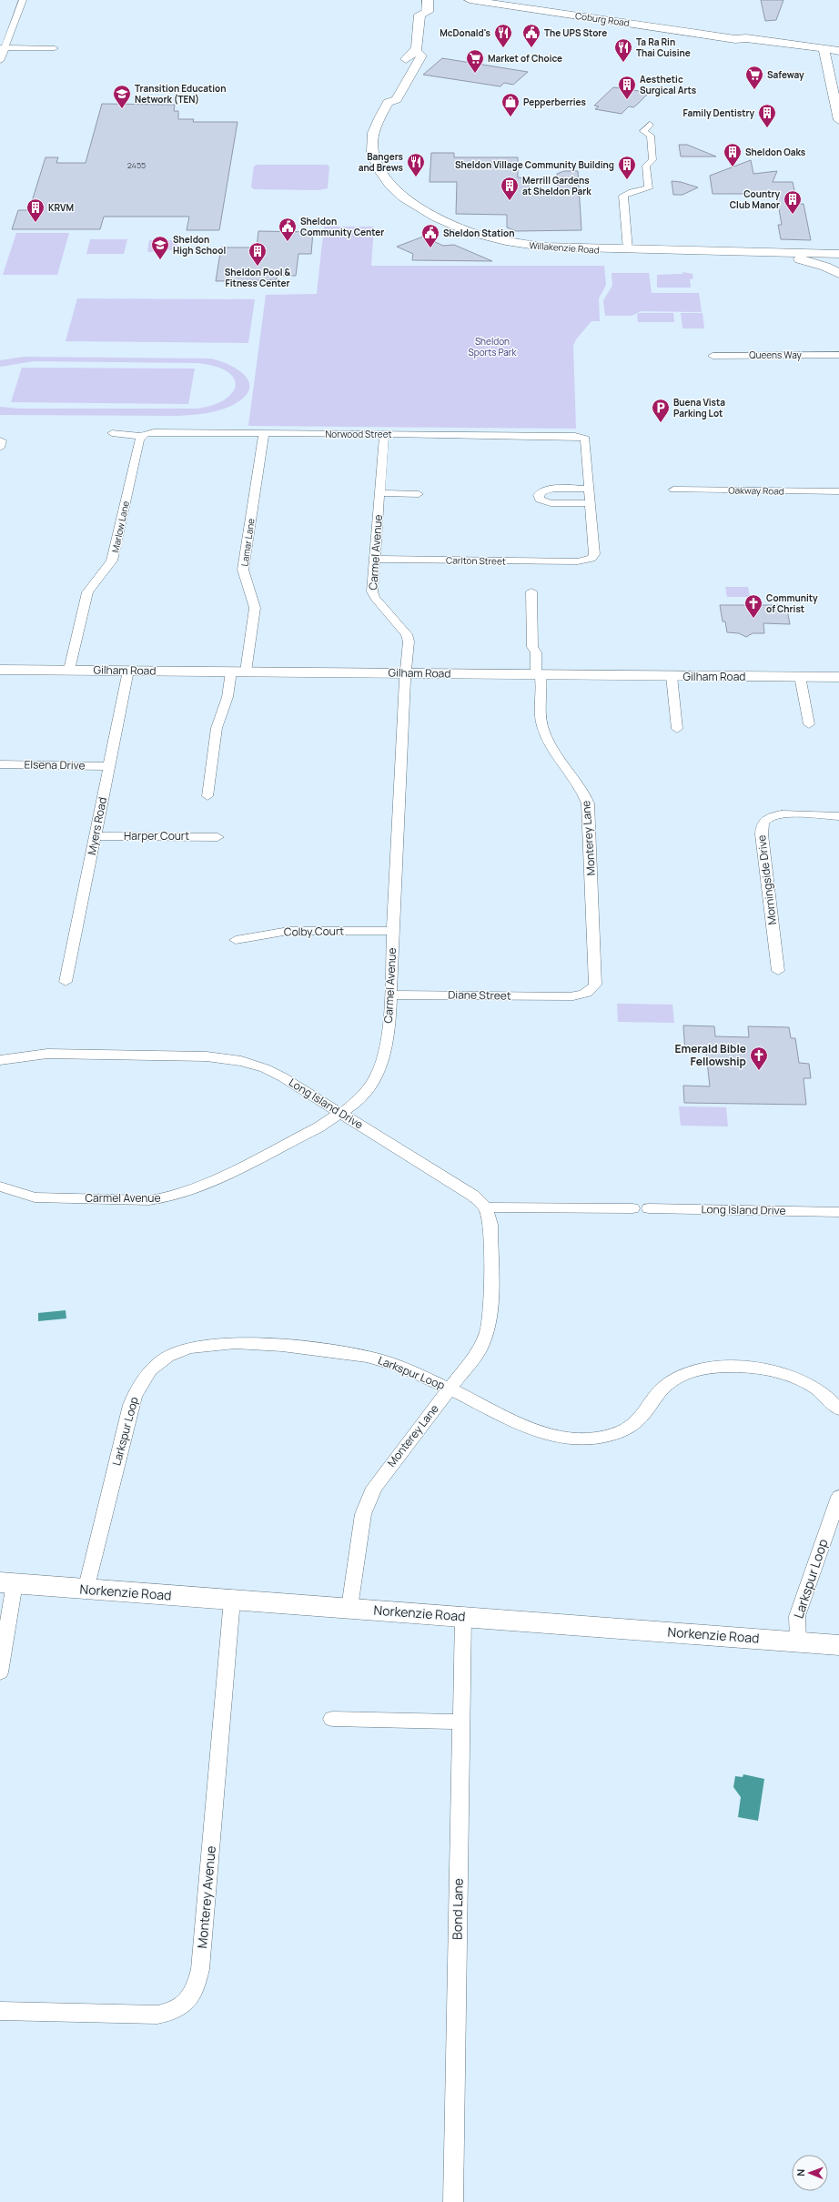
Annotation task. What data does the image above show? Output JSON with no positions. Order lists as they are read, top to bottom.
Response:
{
  "streets": {
    "street": [
      "Coburg Road",
      "Willakenzie Road",
      "Queens Way",
      "Norwood Street",
      "Oakway Road",
      "Marlow Lane",
      "Lamar Lane",
      "Carmel Avenue",
      "Carlton Street",
      "Gilham Road",
      "Elsena Drive",
      "Myers Road",
      "Harper Court",
      "Monterey Lane",
      "Morningside Drive",
      "Colby Court",
      "Diane Street",
      "Long Island Drive",
      "Larkspur Loop",
      "Norkenzie Road",
      "Monterey Avenue",
      "Bond Lane"
    ]
  },
  "crossings": [
    ["Norwood Street", "Marlow Lane"],
    ["Norwood Street", "Lamar Lane"],
    ["Norwood Street", "Carmel Avenue"],
    ["Marlow Lane", "Gilham Road"],
    ["Lamar Lane", "Gilham Road"],
    ["Carmel Avenue", "Carlton Street"],
    ["Carmel Avenue", "Gilham Road"],
    ["Carmel Avenue", "Colby Court"],
    ["Carmel Avenue", "Diane Street"],
    ["Carmel Avenue", "Long Island Drive"],
    ["Gilham Road", "Myers Road"],
    ["Gilham Road", "Monterey Lane"],
    ["Elsena Drive", "Myers Road"],
    ["Myers Road", "Harper Court"],
    ["Monterey Lane", "Diane Street"],
    ["Monterey Lane", "Long Island Drive"],
    ["Monterey Lane", "Larkspur Loop"],
    ["Monterey Lane", "Norkenzie Road"],
    ["Larkspur Loop", "Norkenzie Road"],
    ["Norkenzie Road", "Monterey Avenue"],
    ["Norkenzie Road", "Bond Lane"]
  ],
  "parks": ["Sheldon Sports Park"],
  "places": {
    "restaurant": ["McDonald's", "Ta Ra Rin Thai Cuisine", "Bangers and Brews"],
    "public building": ["The UPS Store", "Sheldon Community Center", "Sheldon Station"],
    "supermarket": ["Market of Choice", "Safeway"],
    "building": [
      "Aesthetic Surgical Arts",
      "Family Dentistry",
      "Sheldon Oaks",
      "Sheldon Village Community Building",
      "Merrill Gardens at Sheldon Park",
      "Country Club Manor",
      "KRVM",
      "Sheldon Pool & Fitness Center"
    ],
    "school or university": ["Transition Education Network (TEN)", "Sheldon High School"],
    "shop": ["Pepperberries"],
    "parking": ["Buena Vista Parking Lot"],
    "church": ["Community of Christ", "Emerald Bible Fellowship"]
  },
  "house_numbers": ["2455"],
  "north": "left"
}
